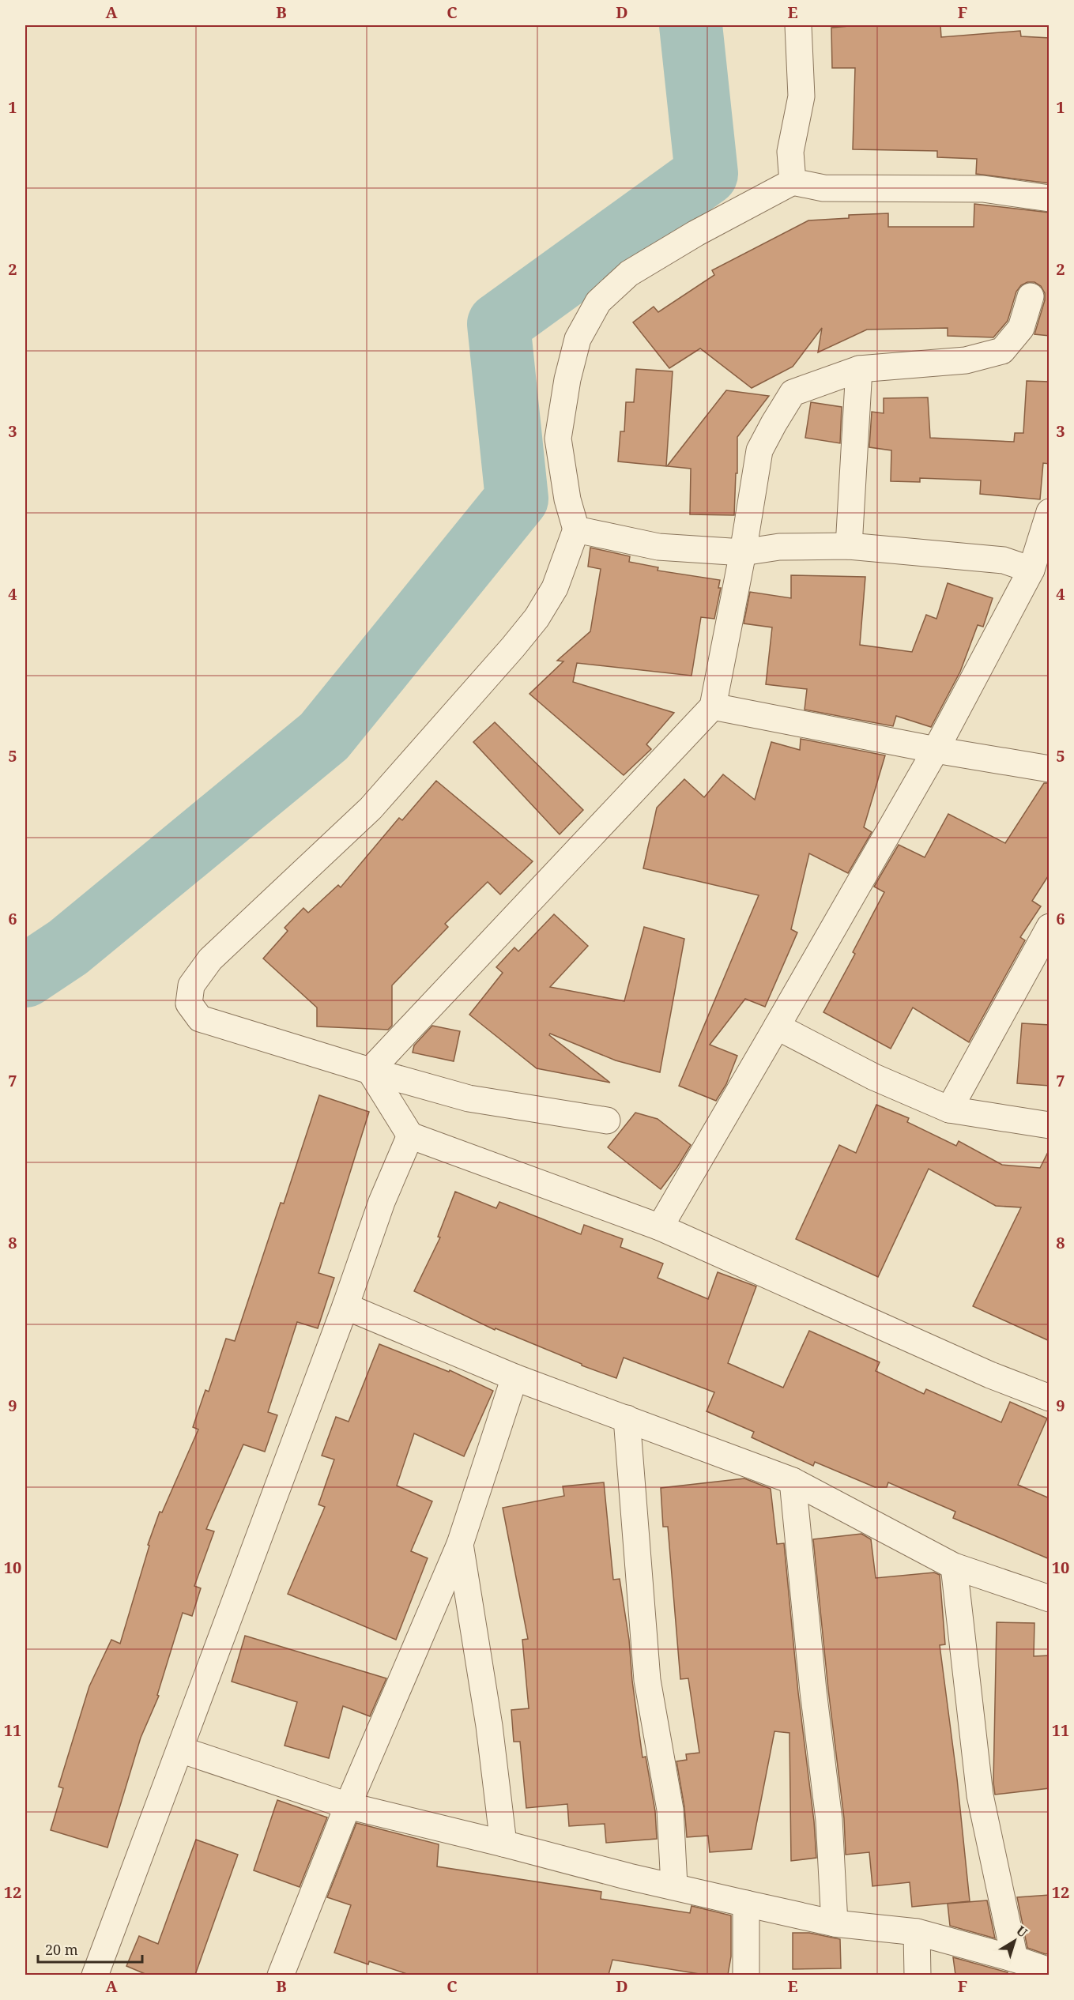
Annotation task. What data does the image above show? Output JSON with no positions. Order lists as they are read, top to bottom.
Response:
{
  "scale_bar": "20 m",
  "north": "top right",
  "grid": {
    "columns": [
      "A",
      "B",
      "C",
      "D",
      "E",
      "F"
    ],
    "rows": [
      "1",
      "2",
      "3",
      "4",
      "5",
      "6",
      "7",
      "8",
      "9",
      "10",
      "11",
      "12"
    ]
  }
}
